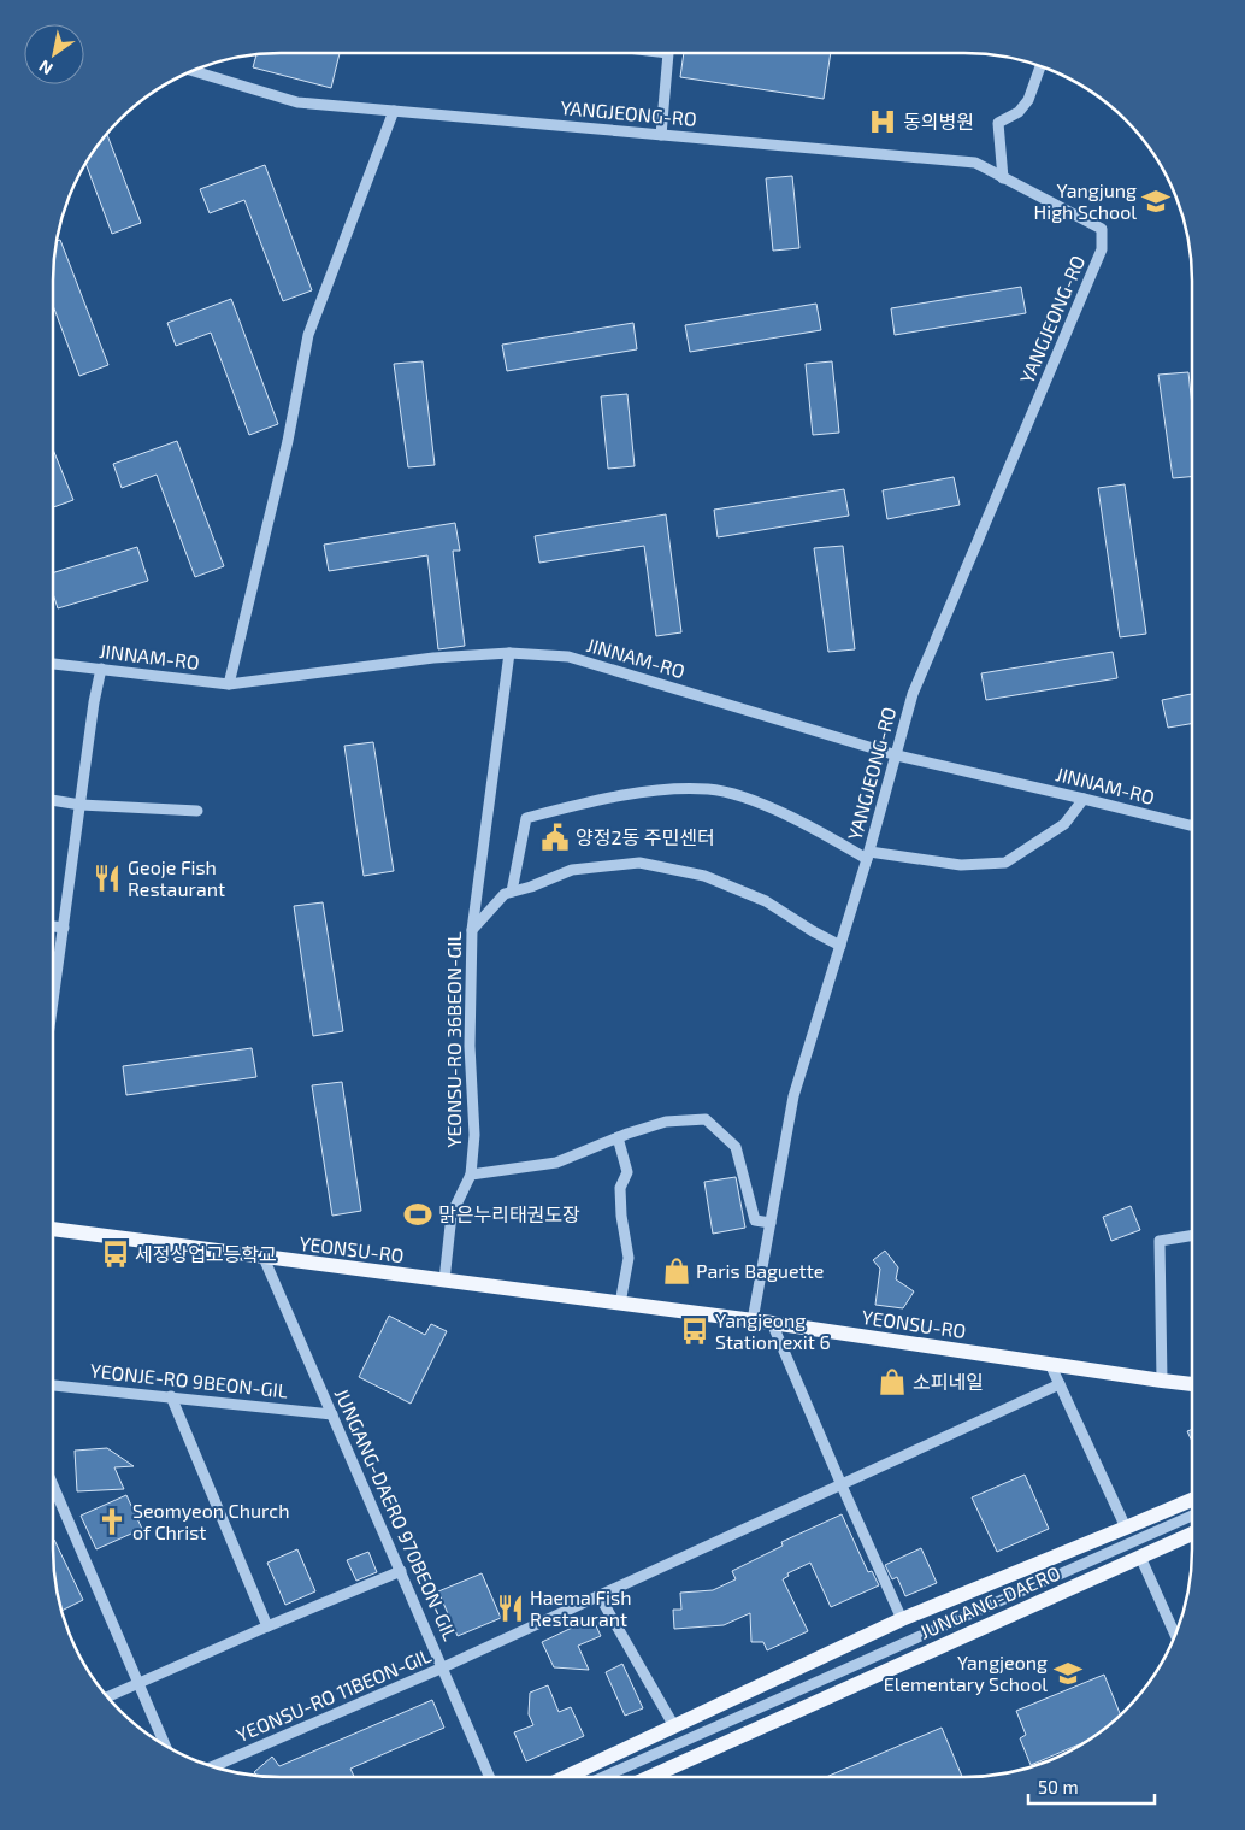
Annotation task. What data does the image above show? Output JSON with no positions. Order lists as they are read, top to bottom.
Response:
{
  "streets": {
    "main road": ["YEONSU-RO", "JUNGANG-DAERO"],
    "street": [
      "YANGJEONG-RO",
      "JINNAM-RO",
      "YEONSU-RO 36BEON-GIL",
      "YEONJE-RO 9BEON-GIL",
      "JUNGANG-DAERO 970BEON-GIL",
      "YEONSU-RO 11BEON-GIL"
    ]
  },
  "crossings": [
    ["YANGJEONG-RO", "JINNAM-RO"],
    ["YANGJEONG-RO", "YEONSU-RO"],
    ["JINNAM-RO", "YEONSU-RO 36BEON-GIL"],
    ["YEONSU-RO 36BEON-GIL", "YEONSU-RO"],
    ["YEONSU-RO", "JUNGANG-DAERO 970BEON-GIL"],
    ["YEONJE-RO 9BEON-GIL", "JUNGANG-DAERO 970BEON-GIL"],
    ["JUNGANG-DAERO 970BEON-GIL", "YEONSU-RO 11BEON-GIL"]
  ],
  "places": {
    "hospital": ["동의병원"],
    "school or university": ["Yangjung High School", "Yangjeong Elementary School"],
    "public building": ["양정2동 주민센터"],
    "restaurant": ["Geoje Fish Restaurant", "Haema Fish Restaurant"],
    "sports": ["맑은누리태권도장"],
    "bus stop": ["세정상업고등학교", "Yangjeong Station exit 6"],
    "shop": ["Paris Baguette", "소피네일"],
    "church": ["Seomyeon Church of Christ"]
  },
  "scale_bar": "50 m",
  "north": "bottom left"
}
